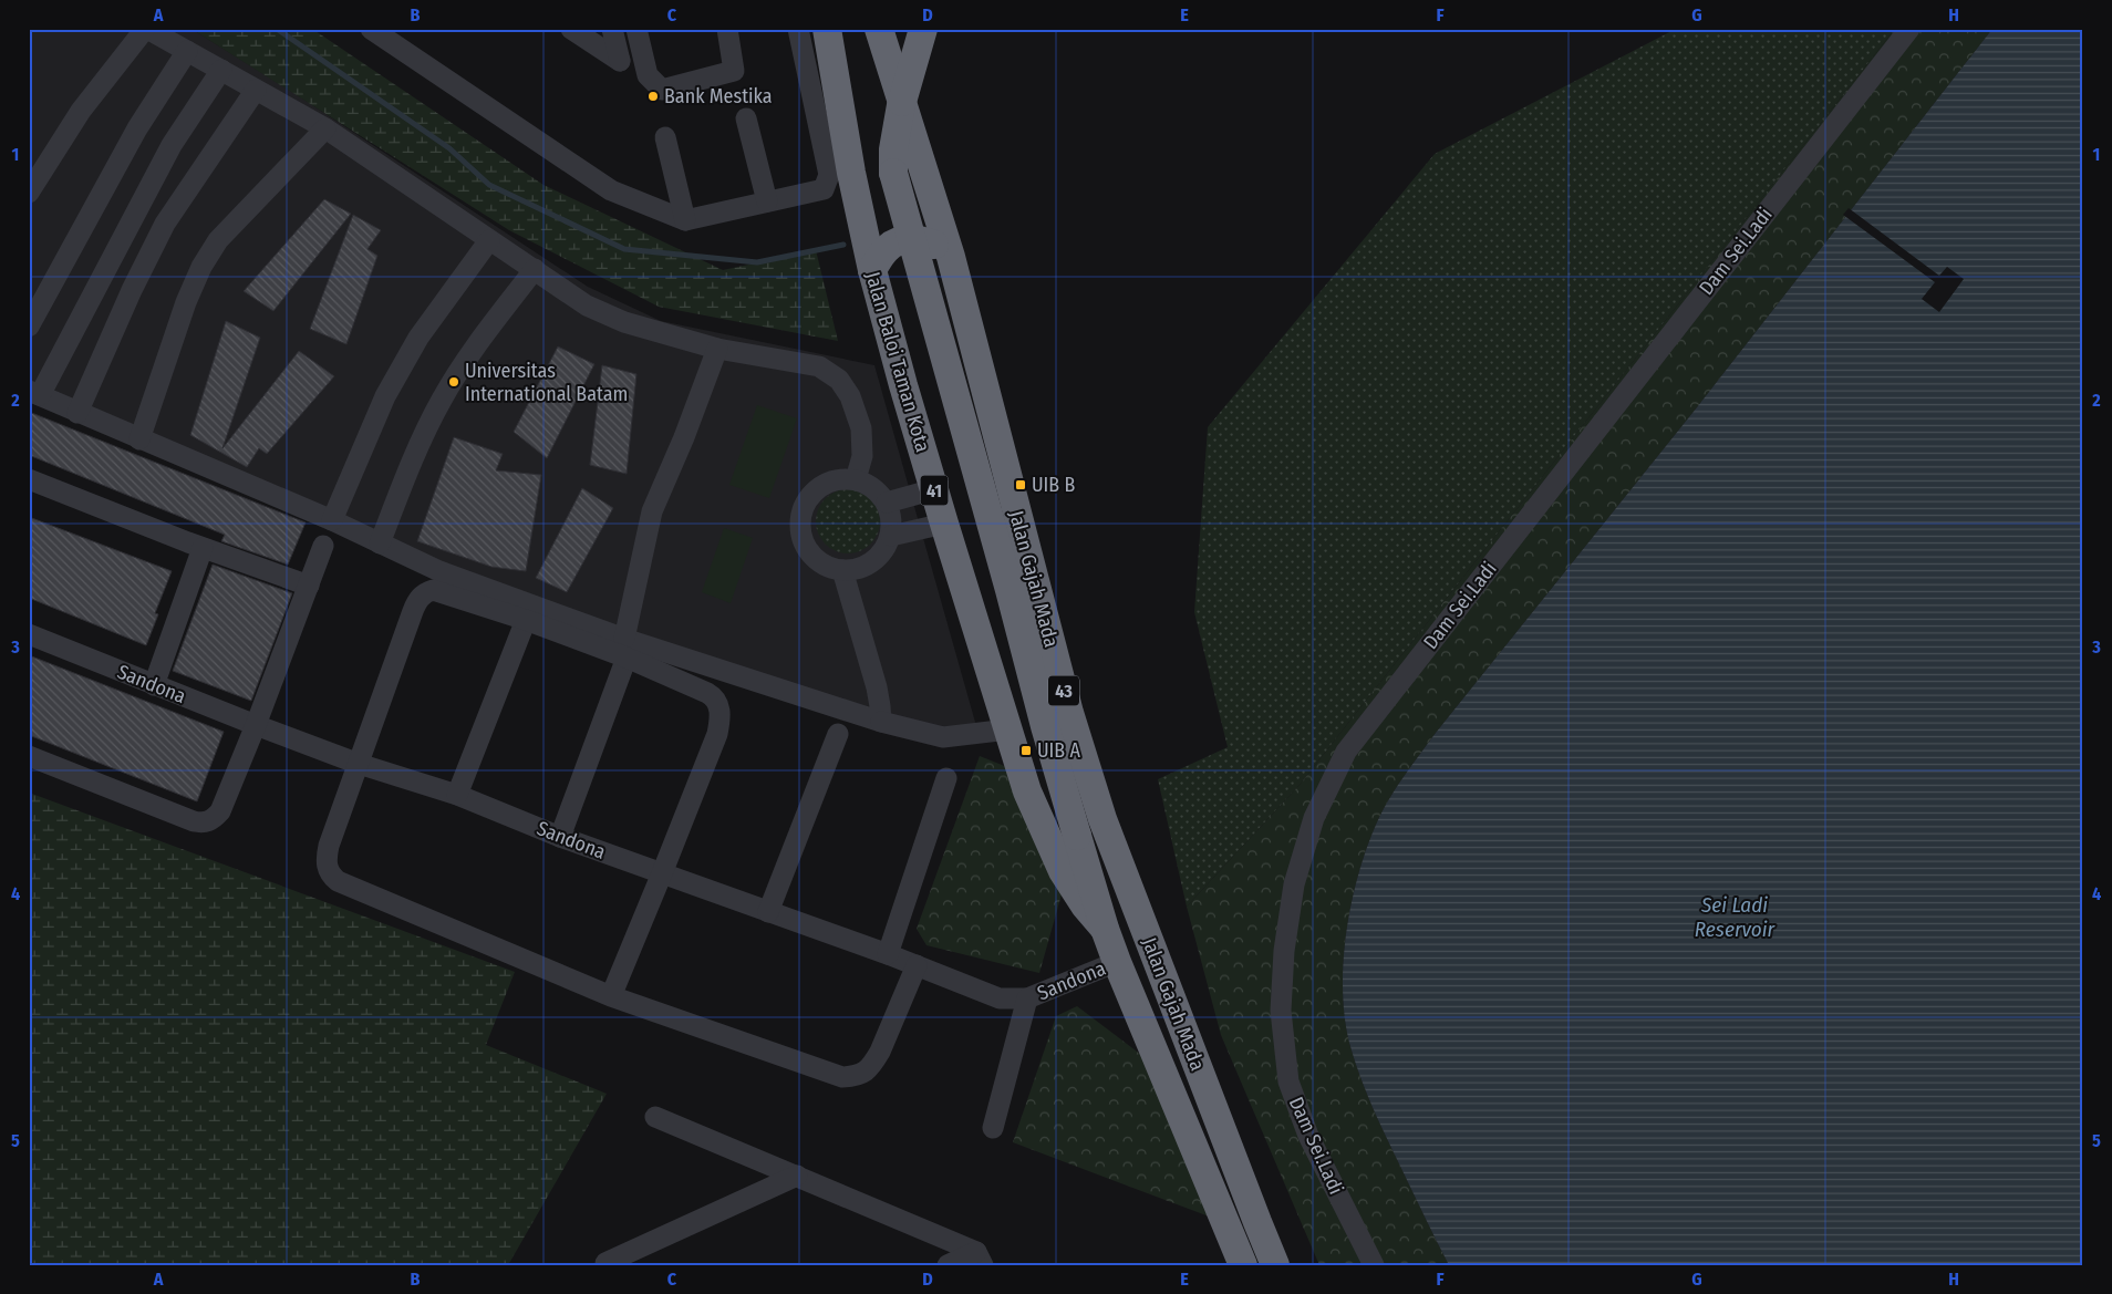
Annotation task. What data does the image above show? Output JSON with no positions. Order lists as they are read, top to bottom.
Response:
{
  "streets": {
    "highway": [
      "Jalan Baloi Taman Kota",
      "41",
      "Jalan Gajah Mada",
      "43"
    ],
    "street": ["Dam Sei.Ladi", "Sandona"]
  },
  "crossings": [
    ["Jalan Baloi Taman Kota", "Jalan Gajah Mada"],
    ["Jalan Gajah Mada", "Sandona"]
  ],
  "water": ["Sei Ladi Reservoir"],
  "places": {
    "other": ["Bank Mestika", "Universitas International Batam"],
    "transit": ["UIB B", "UIB A"]
  },
  "grid": {
    "columns": [
      "A",
      "B",
      "C",
      "D",
      "E",
      "F",
      "G",
      "H"
    ],
    "rows": [
      "1",
      "2",
      "3",
      "4",
      "5"
    ]
  }
}
